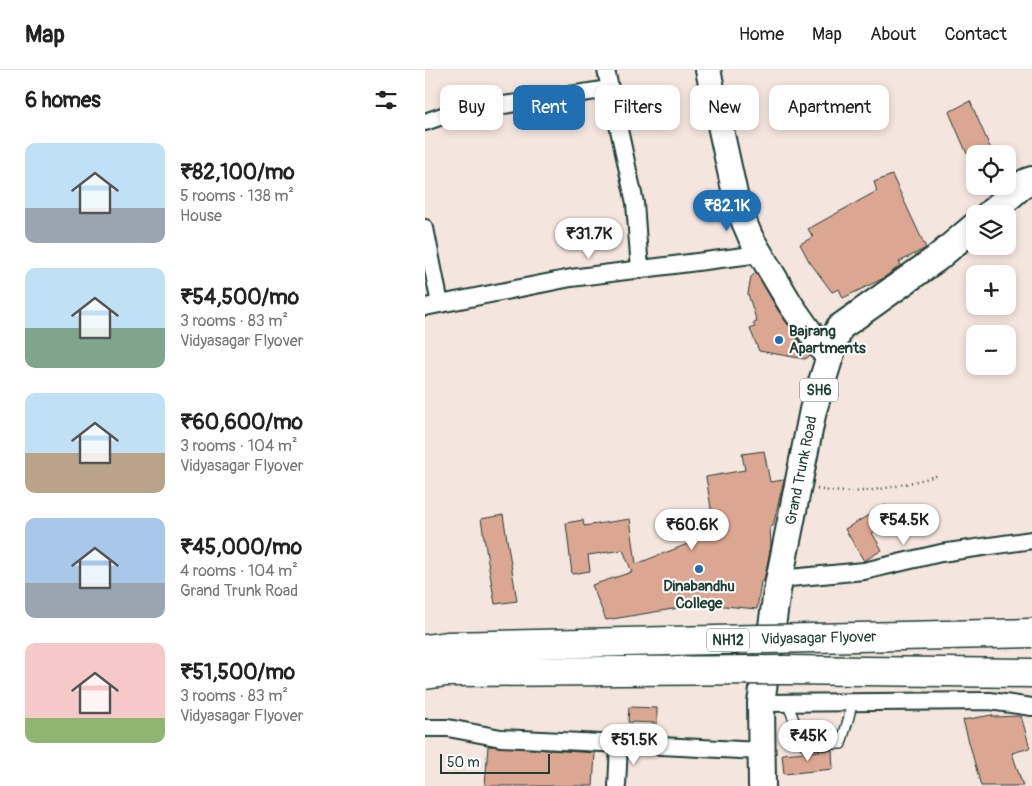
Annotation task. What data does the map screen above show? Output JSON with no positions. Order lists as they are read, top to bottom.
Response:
{
  "streets": {
    "highway": ["Vidyasagar Flyover", "NH12"],
    "main road": ["SH6", "Grand Trunk Road"]
  },
  "places": ["Bajrang Apartments", "Dinabandhu College"],
  "scale_bar": "50 m",
  "page": {
    "header": "Map",
    "nav": [
      "Home",
      "Map",
      "About",
      "Contact"
    ],
    "heading": "6 homes",
    "chip": [
      "Buy",
      "Rent",
      "Filters",
      "New",
      "Apartment"
    ],
    "list": [
      {
        "name": "₹82,100/mo",
        "note": "5 rooms · 138 m² · House"
      },
      {
        "name": "₹54,500/mo",
        "note": "3 rooms · 83 m² · Vidyasagar Flyover"
      },
      {
        "name": "₹60,600/mo",
        "note": "3 rooms · 104 m² · Vidyasagar Flyover"
      },
      {
        "name": "₹45,000/mo",
        "note": "4 rooms · 104 m² · Grand Trunk Road"
      },
      {
        "name": "₹51,500/mo",
        "note": "3 rooms · 83 m² · Vidyasagar Flyover"
      }
    ],
    "map_buttons": ["+", "−"],
    "price": [
      "₹82.1K",
      "₹31.7K",
      "₹54.5K",
      "₹60.6K",
      "₹45K",
      "₹51.5K"
    ],
    "scale": "50 m"
  }
}
